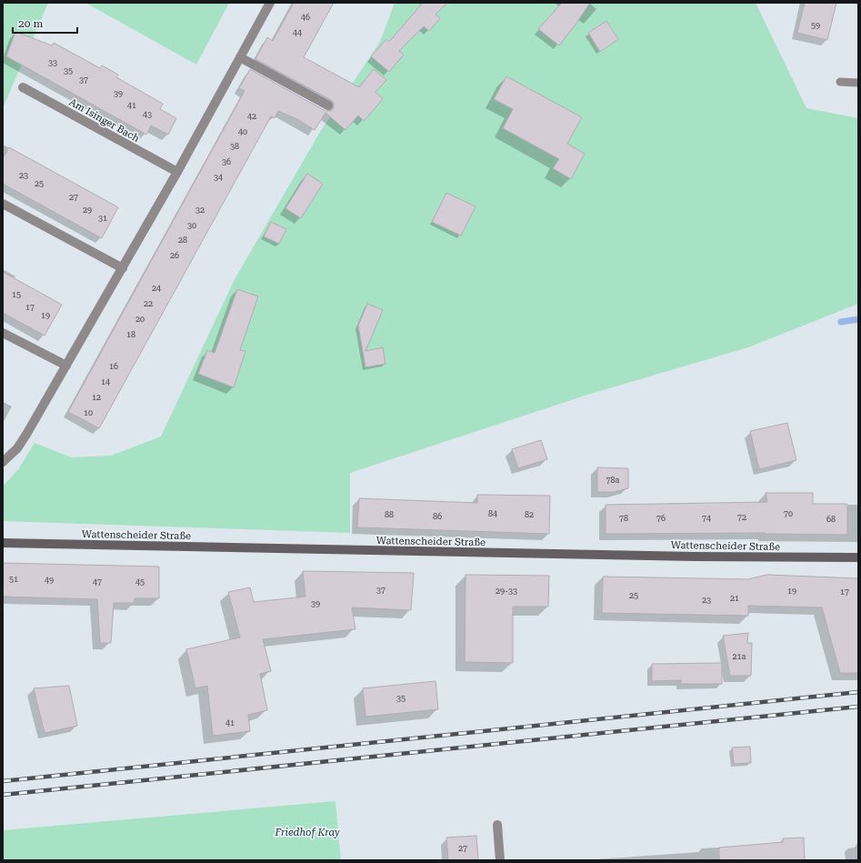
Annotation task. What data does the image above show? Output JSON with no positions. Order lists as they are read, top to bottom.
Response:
{
  "streets": {
    "main road": ["Wattenscheider Straße"],
    "street": ["Am Isinger Bach"]
  },
  "parks": ["Friedhof Kray"],
  "house_numbers": [
    "46",
    "59",
    "44",
    "33",
    "35",
    "37",
    "39",
    "41",
    "43",
    "42",
    "40",
    "38",
    "36",
    "23",
    "34",
    "25",
    "27",
    "29",
    "32",
    "31",
    "30",
    "28",
    "26",
    "24",
    "15",
    "22",
    "17",
    "19",
    "20",
    "18",
    "16",
    "14",
    "12",
    "10",
    "78a",
    "84",
    "70",
    "88",
    "82",
    "86",
    "72",
    "78",
    "76",
    "74",
    "68",
    "51",
    "49",
    "47",
    "45",
    "37",
    "29-33",
    "19",
    "17",
    "25",
    "21",
    "23",
    "39",
    "21a",
    "35",
    "41",
    "27"
  ],
  "scale_bar": "20 m"
}
